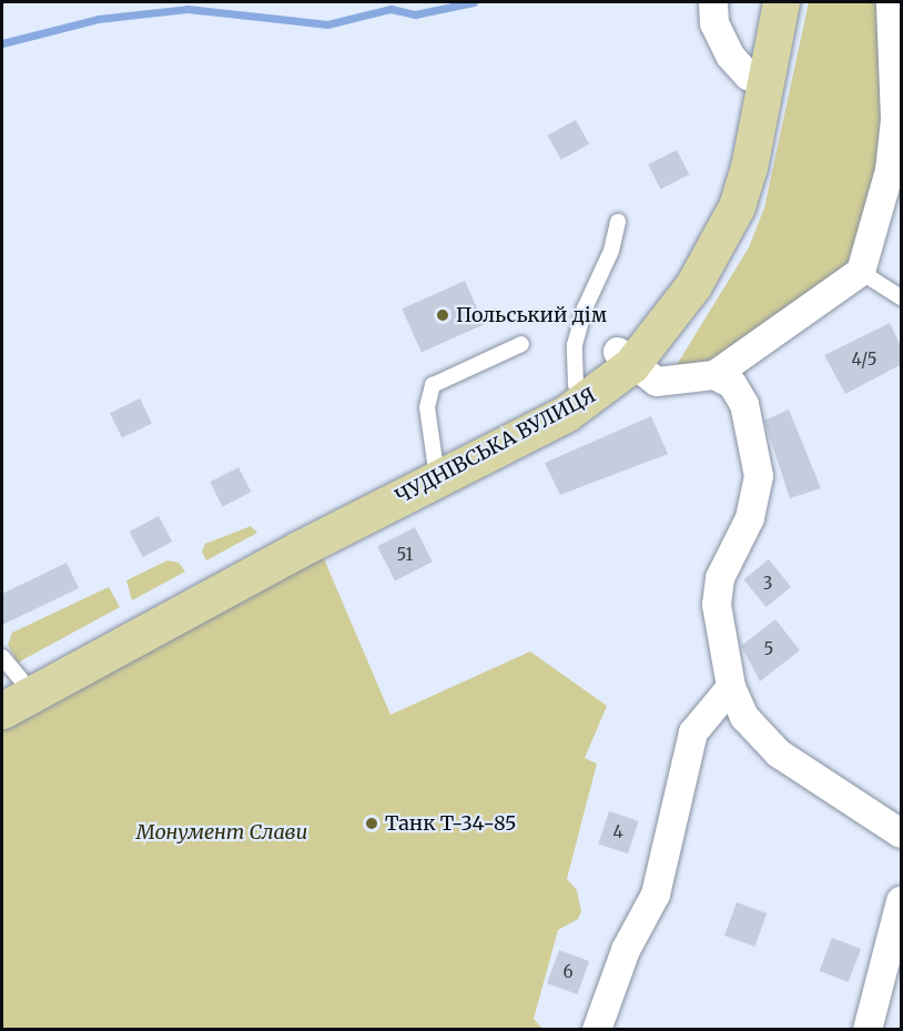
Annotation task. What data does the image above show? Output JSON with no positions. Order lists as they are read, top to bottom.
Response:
{
  "streets": {
    "main road": ["ЧУДНІВСЬКА ВУЛИЦЯ"]
  },
  "parks": ["Монумент Слави"],
  "places": ["Польський дім", "Танк Т-34-85"],
  "house_numbers": [
    "4/5",
    "51",
    "3",
    "5",
    "4",
    "6"
  ]
}
